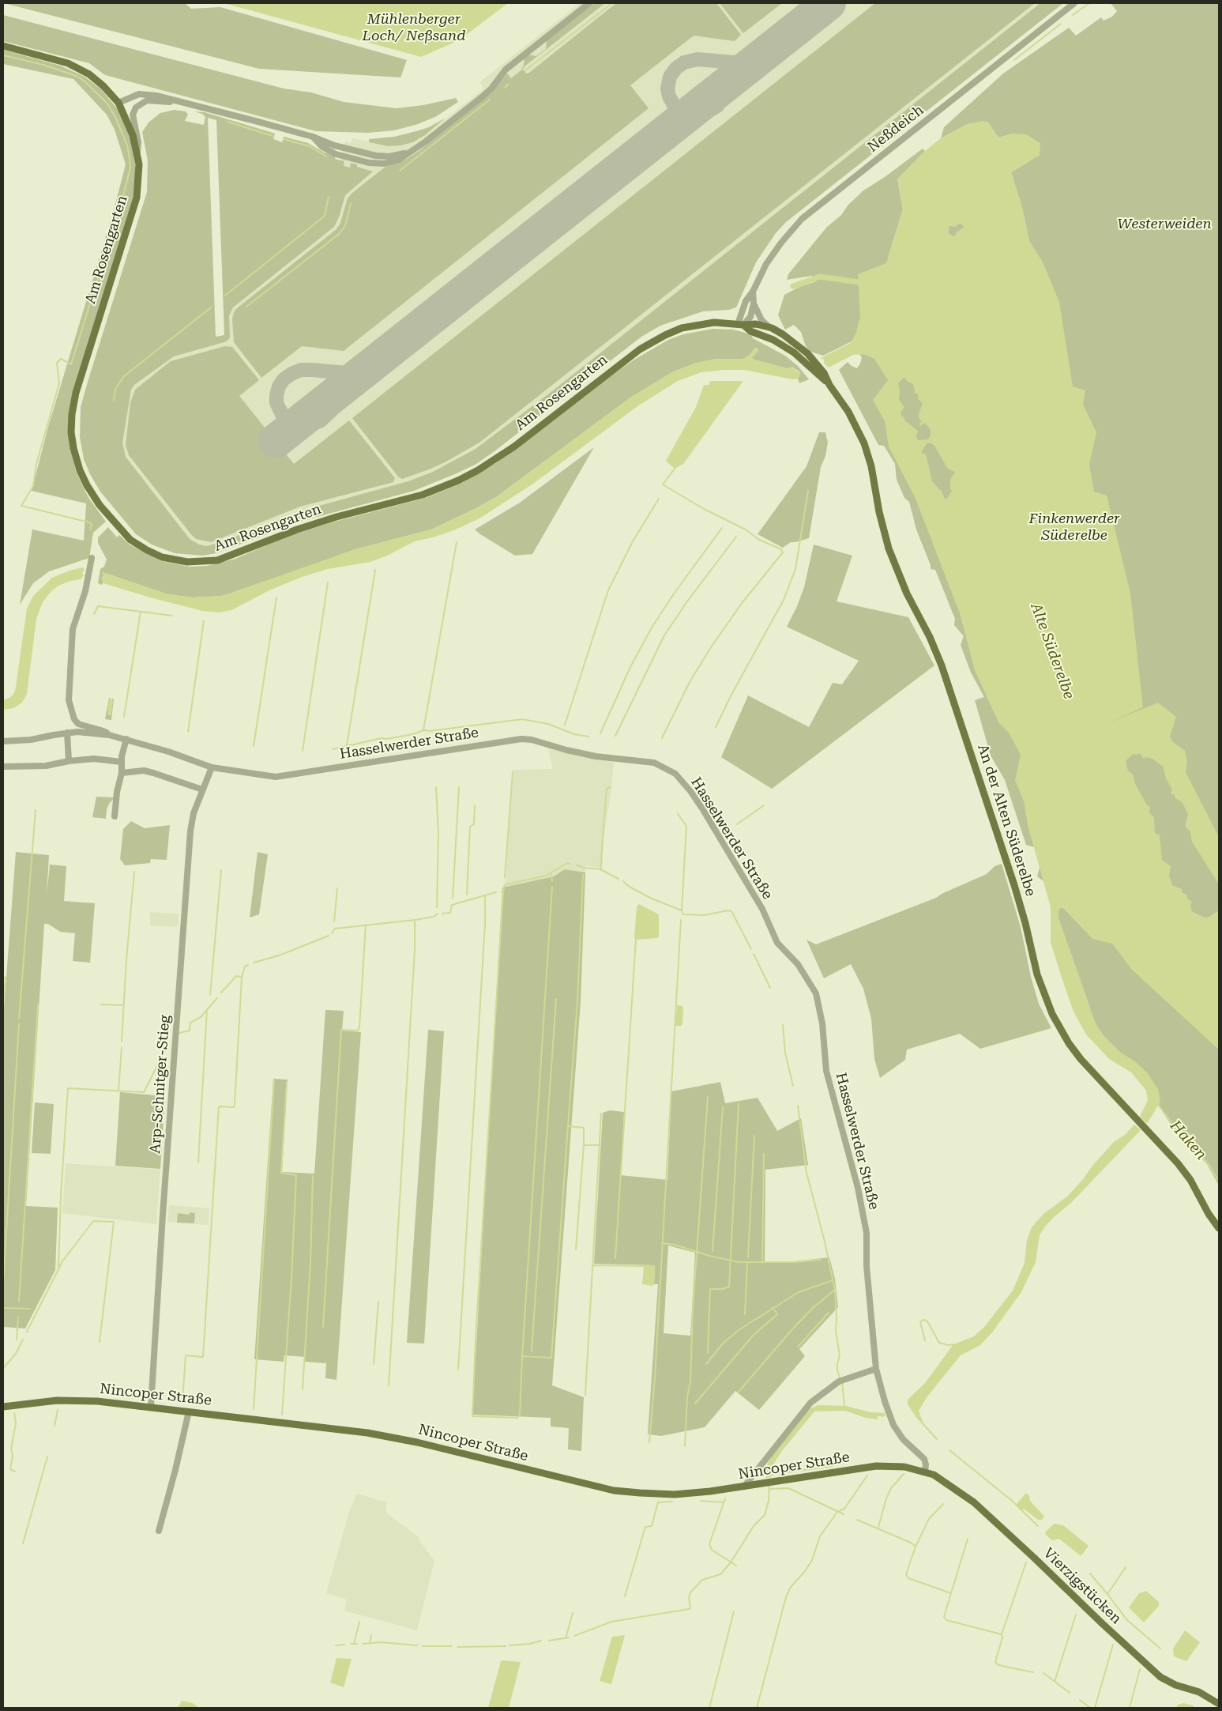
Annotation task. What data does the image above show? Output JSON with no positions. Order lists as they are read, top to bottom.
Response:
{
  "streets": {
    "main road": [
      "Am Rosengarten",
      "An der Alten Süderelbe",
      "Nincoper Straße",
      "Vierzigstücken"
    ],
    "street": ["Neßdeich", "Hasselwerder Straße", "Arp-Schnitger-Stieg"]
  },
  "crossings": [
    ["Neßdeich", "Am Rosengarten"],
    ["Neßdeich", "An der Alten Süderelbe"],
    ["Am Rosengarten", "An der Alten Süderelbe"],
    ["Hasselwerder Straße", "Arp-Schnitger-Stieg"],
    ["Hasselwerder Straße", "Nincoper Straße"],
    ["Arp-Schnitger-Stieg", "Nincoper Straße"],
    ["Nincoper Straße", "Vierzigstücken"]
  ],
  "water": ["Alte Süderelbe", "Haken"],
  "parks": ["Mühlenberger Loch/ Neßsand", "Westerweiden", "Finkenwerder Süderelbe"]
}
